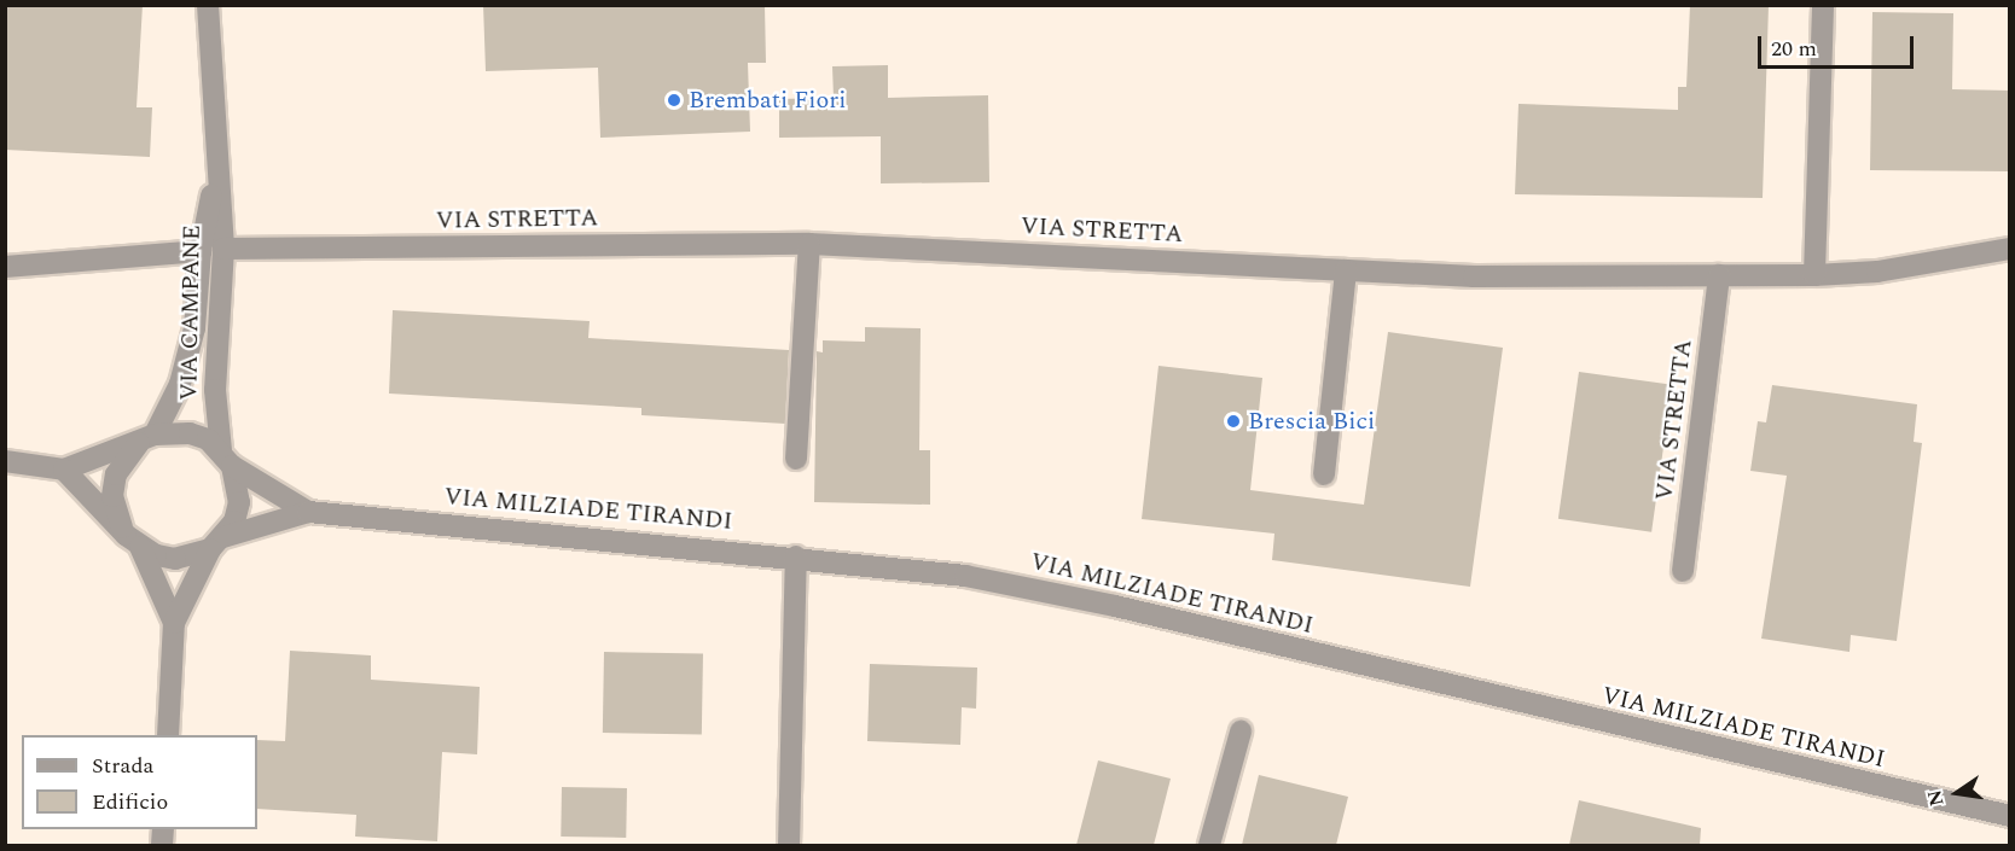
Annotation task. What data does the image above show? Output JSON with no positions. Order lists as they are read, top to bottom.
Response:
{
  "streets": {
    "street": ["VIA STRETTA", "VIA CAMPANE", "VIA MILZIADE TIRANDI"]
  },
  "crossings": [
    ["VIA STRETTA", "VIA CAMPANE"],
    ["VIA CAMPANE", "VIA MILZIADE TIRANDI"]
  ],
  "places": ["Brembati Fiori", "Brescia Bici"],
  "legend": ["Strada", "Edificio"],
  "scale_bar": "20 m",
  "north": "left"
}
